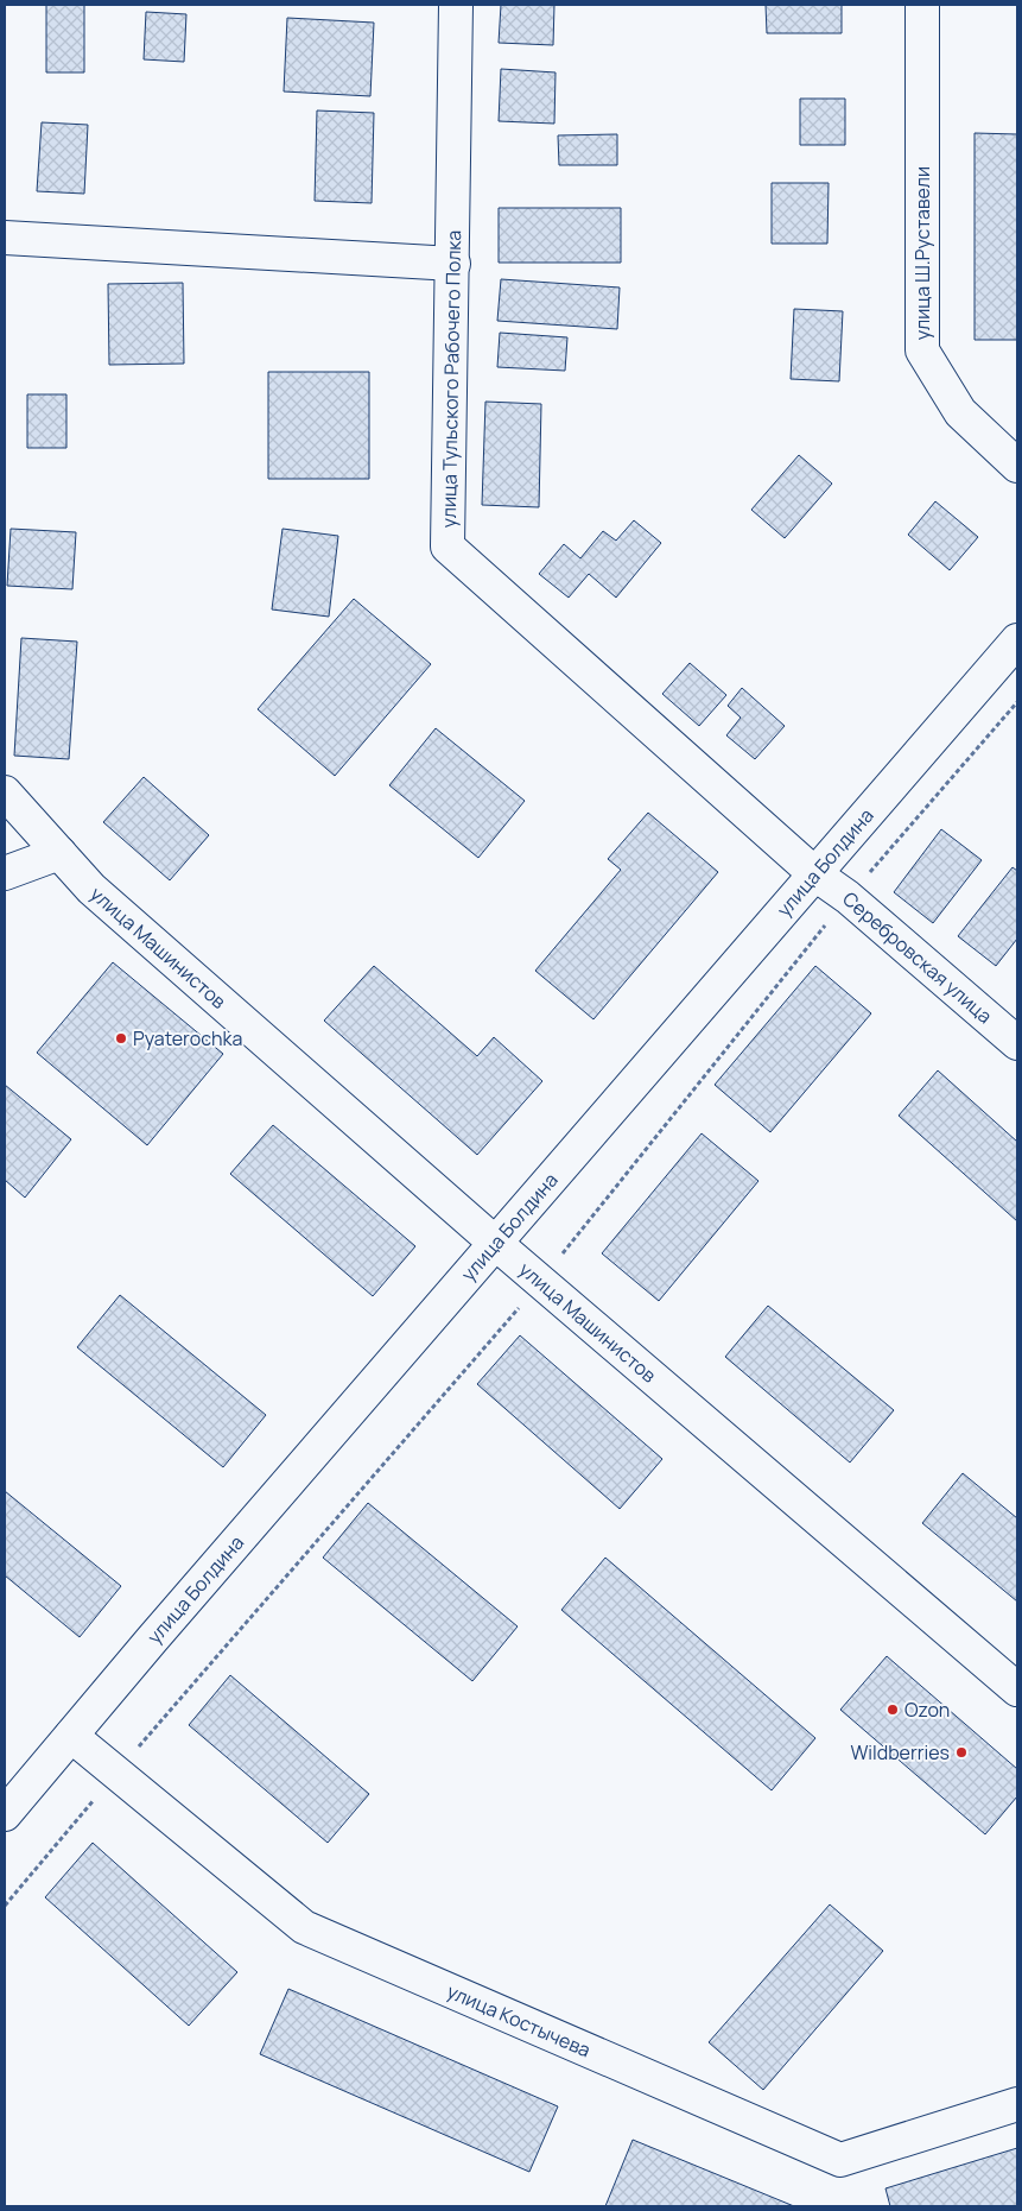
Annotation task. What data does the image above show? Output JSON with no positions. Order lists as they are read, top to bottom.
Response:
{
  "streets": {
    "street": [
      "улица Ш.Руставели",
      "улица Тульского Рабочего Полка",
      "улица Болдина",
      "улица Машинистов",
      "Серебровская улица",
      "улица Костычева"
    ]
  },
  "crossings": [
    ["улица Тульского Рабочего Полка", "улица Болдина"],
    ["улица Тульского Рабочего Полка", "Серебровская улица"],
    ["улица Болдина", "улица Машинистов"],
    ["улица Болдина", "Серебровская улица"],
    ["улица Болдина", "улица Костычева"]
  ],
  "places": ["Pyaterochka", "Ozon", "Wildberries"]
}
